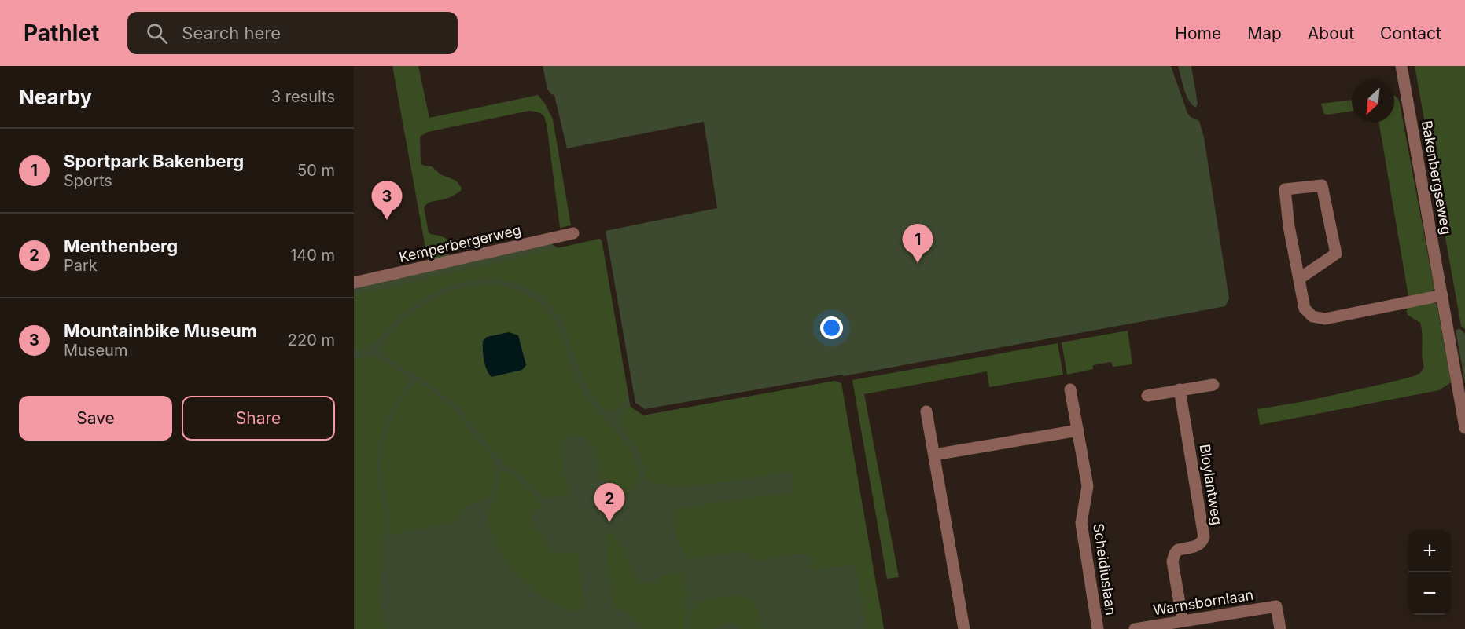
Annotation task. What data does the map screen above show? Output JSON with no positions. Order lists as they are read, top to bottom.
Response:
{
  "streets": {
    "street": [
      "Bakenbergseweg",
      "Kemperbergerweg",
      "Bloylantweg",
      "Scheidiuslaan",
      "Warnsbornlaan"
    ]
  },
  "crossings": [
    ["Bloylantweg", "Warnsbornlaan"]
  ],
  "north": "bottom left",
  "page": {
    "header": "Pathlet",
    "search": "Search here",
    "nav": [
      "Home",
      "Map",
      "About",
      "Contact"
    ],
    "heading": ["Nearby", "3 results"],
    "list": [
      {
        "mark": "1",
        "name": "Sportpark Bakenberg",
        "note": "Sports",
        "value": "50 m"
      },
      {
        "mark": "2",
        "name": "Menthenberg",
        "note": "Park",
        "value": "140 m"
      },
      {
        "mark": "3",
        "name": "Mountainbike Museum",
        "note": "Museum",
        "value": "220 m"
      }
    ],
    "pins": ["3", "1", "2"],
    "buttons": ["Save", "Share"],
    "map_buttons": ["+", "−"]
  }
}
